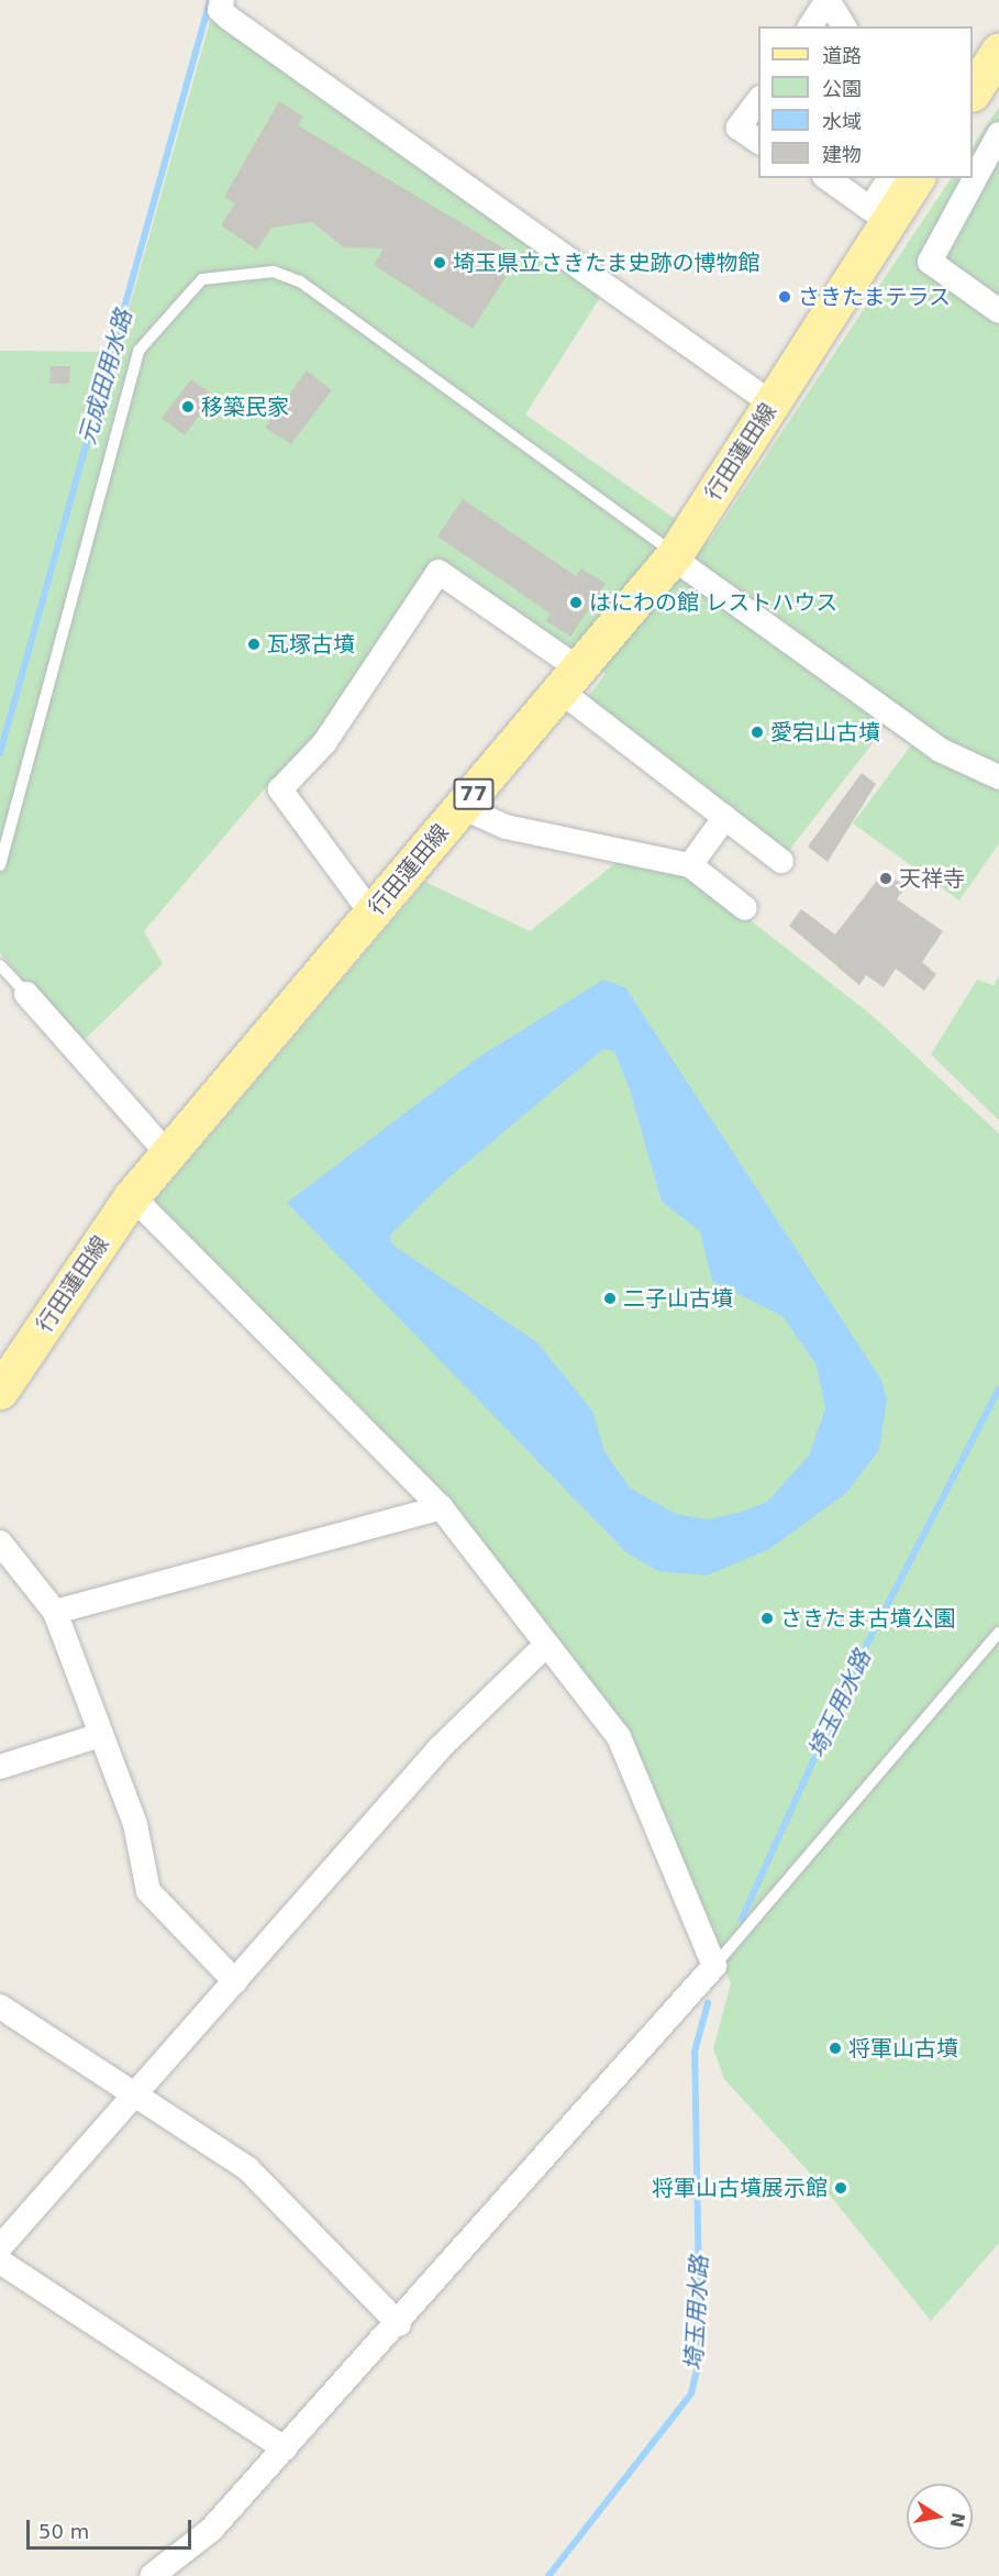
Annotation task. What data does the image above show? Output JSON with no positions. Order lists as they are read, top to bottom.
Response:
{
  "streets": {
    "main road": ["行田蓮田線", "77"]
  },
  "water": ["元成田用水路", "埼玉用水路"],
  "places": [
    "埼玉県立さきたま史跡の博物館",
    "さきたまテラス",
    "移築民家",
    "はにわの館 レストハウス",
    "瓦塚古墳",
    "愛宕山古墳",
    "天祥寺",
    "二子山古墳",
    "さきたま古墳公園",
    "将軍山古墳",
    "将軍山古墳展示館"
  ],
  "legend": [
    "道路",
    "公園",
    "水域",
    "建物"
  ],
  "scale_bar": "50 m",
  "north": "right"
}
